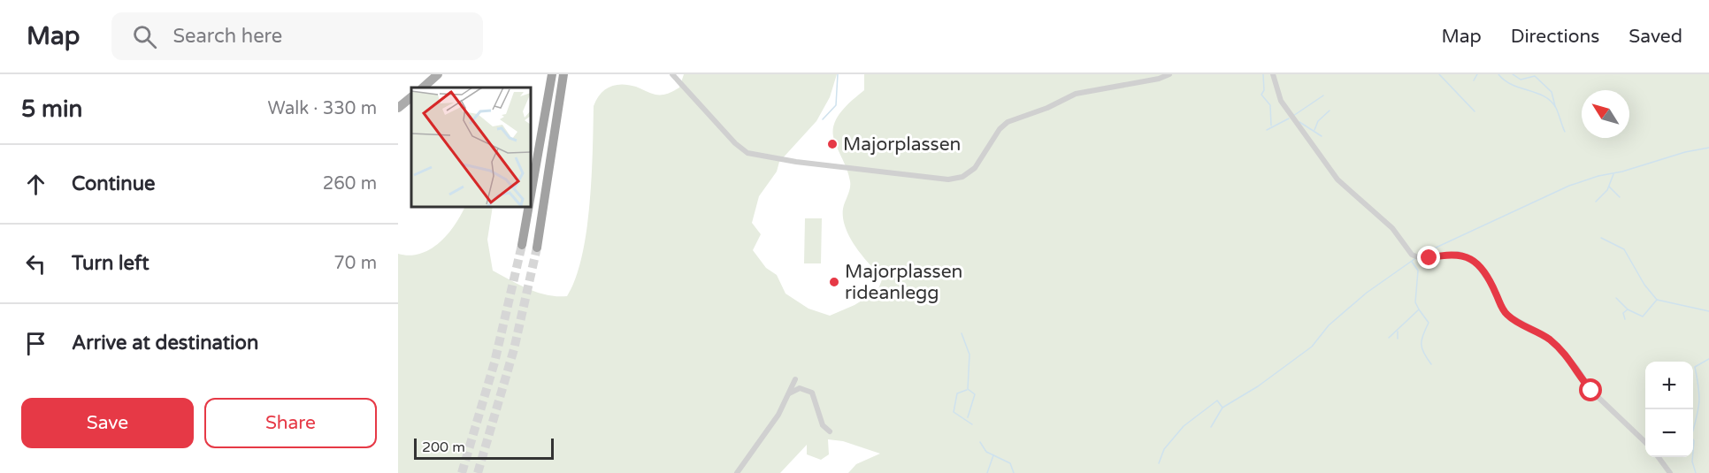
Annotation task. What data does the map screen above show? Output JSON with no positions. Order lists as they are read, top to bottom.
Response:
{
  "places": ["Majorplassen", "Majorplassen rideanlegg"],
  "scale_bar": "200 m",
  "north": "top left",
  "page": {
    "header": "Map",
    "search": "Search here",
    "nav": ["Map", "Directions", "Saved"],
    "heading": ["5 min", "Walk · 330 m"],
    "list": [
      ["Continue", "260 m"],
      ["Turn left", "70 m"],
      "Arrive at destination"
    ],
    "map_buttons": ["+", "−"],
    "buttons": ["Save", "Share"],
    "scale": "200 m"
  }
}
